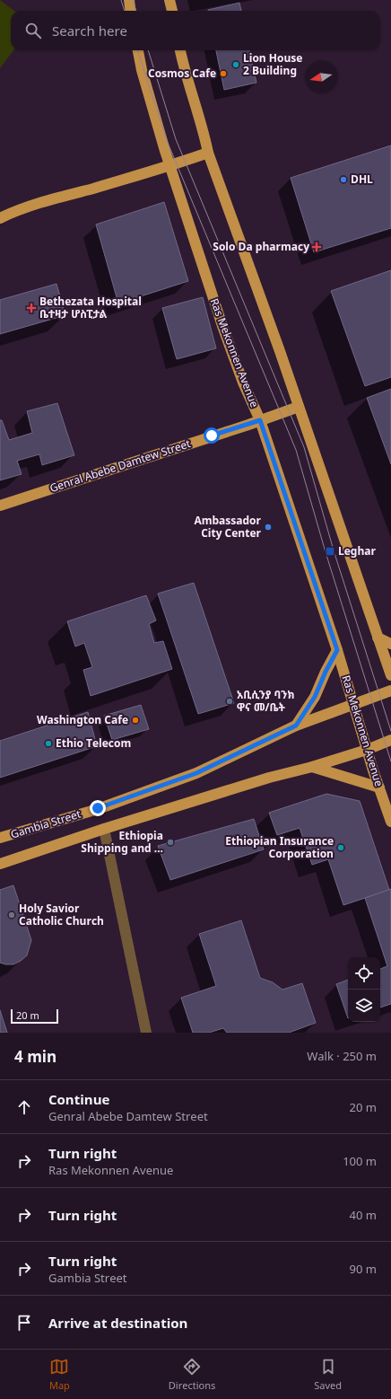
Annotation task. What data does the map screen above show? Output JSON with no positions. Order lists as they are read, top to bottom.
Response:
{
  "streets": {
    "main road": ["Ras Mekonnen Avenue", "Genral Abebe Damtew Street", "Gambia Street"]
  },
  "crossings": [
    ["Ras Mekonnen Avenue", "Genral Abebe Damtew Street"],
    ["Ras Mekonnen Avenue", "Gambia Street"]
  ],
  "places": {
    "other": [
      "Lion House 2 Building",
      "Cosmos Cafe",
      "DHL",
      "Ambassador City Center",
      "አቢሲንያ ባንክ ዋና መ/ቤት",
      "Washington Cafe",
      "Ethio Telecom",
      "Ethiopia Shipping and ...",
      "Ethiopian Insurance Corporation",
      "Holy Savior Catholic Church"
    ],
    "health": ["Solo Da pharmacy", "Bethezata Hospital ቤተዛታ ሆስፒታል"],
    "transit": ["Leghar"]
  },
  "scale_bar": "20 m",
  "north": "left",
  "page": {
    "search": "Search here",
    "scale": "20 m",
    "heading": ["4 min", "Walk · 250 m"],
    "list": [
      ["Continue", "Genral Abebe Damtew Street", "20 m"],
      ["Turn right", "Ras Mekonnen Avenue", "100 m"],
      ["Turn right", "40 m"],
      ["Turn right", "Gambia Street", "90 m"],
      "Arrive at destination"
    ],
    "nav": ["Map", "Directions", "Saved"]
  }
}
